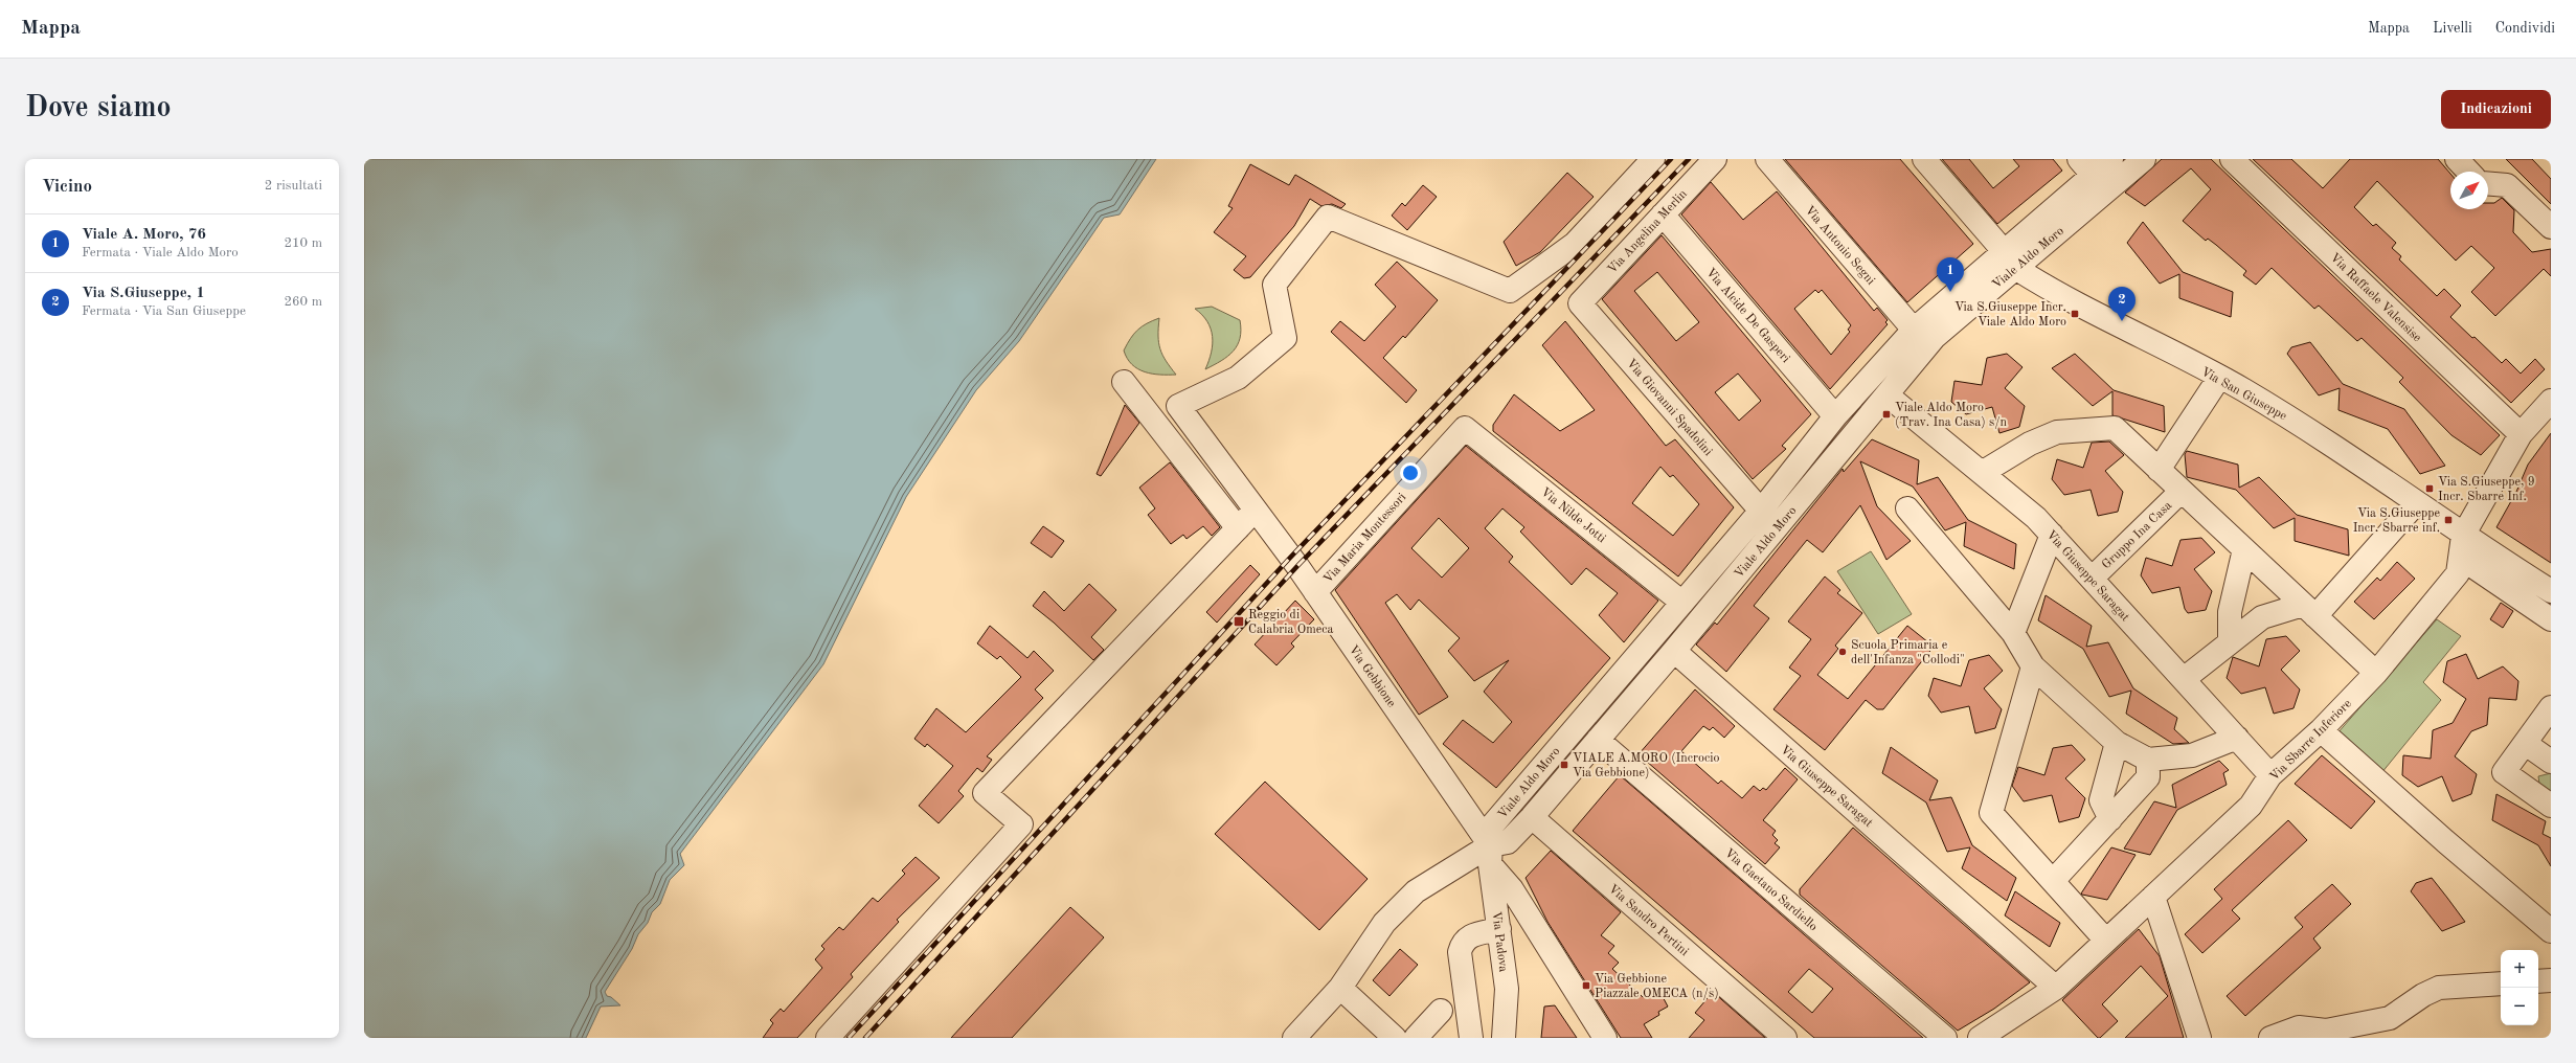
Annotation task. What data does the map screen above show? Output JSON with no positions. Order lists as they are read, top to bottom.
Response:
{
  "streets": {
    "street": [
      "Via Angelina Merlin",
      "Via Antonio Segni",
      "Viale Aldo Moro",
      "Via Raffaele Valensise",
      "Via Alcide De Gasperi",
      "Via San Giuseppe",
      "Via Giovanni Spadolini",
      "Via Nilde Jotti",
      "Gruppo Ina Casa",
      "Via Maria Montessori",
      "Via Giuseppe Saragat",
      "Via Gebbione",
      "Via Sbarre Inferiore",
      "Via Gaetano Sardiello",
      "Via Sandro Pertini",
      "Via Padova"
    ]
  },
  "crossings": [
    ["Via Angelina Merlin", "Via Alcide De Gasperi"],
    ["Via Angelina Merlin", "Via Giovanni Spadolini"],
    ["Via Antonio Segni", "Viale Aldo Moro"],
    ["Viale Aldo Moro", "Via Alcide De Gasperi"],
    ["Viale Aldo Moro", "Via San Giuseppe"],
    ["Viale Aldo Moro", "Via Giovanni Spadolini"],
    ["Viale Aldo Moro", "Via Nilde Jotti"],
    ["Viale Aldo Moro", "Via Giuseppe Saragat"],
    ["Viale Aldo Moro", "Via Gebbione"],
    ["Viale Aldo Moro", "Via Gaetano Sardiello"],
    ["Viale Aldo Moro", "Via Sandro Pertini"],
    ["Viale Aldo Moro", "Via Padova"],
    ["Via Raffaele Valensise", "Via Sbarre Inferiore"],
    ["Via San Giuseppe", "Via Sbarre Inferiore"],
    ["Via Nilde Jotti", "Via Maria Montessori"],
    ["Gruppo Ina Casa", "Via Giuseppe Saragat"],
    ["Gruppo Ina Casa", "Via Sbarre Inferiore"],
    ["Via Maria Montessori", "Via Gebbione"],
    ["Via Giuseppe Saragat", "Via Sbarre Inferiore"],
    ["Via Gebbione", "Via Padova"]
  ],
  "places": {
    "transit": [
      "Via S.Giuseppe Incr. Viale Aldo Moro",
      "Viale Aldo Moro (Trav. Ina Casa) s/n",
      "Via S.Giuseppe, 9 Incr. Sbarre Inf.",
      "Via S.Giuseppe Incr. Sbarre inf.",
      "Reggio di Calabria Omeca",
      "VIALE A.MORO (Incrocio Via Gebbione)",
      "Via Gebbione Piazzale OMECA (n/s)"
    ],
    "other": ["Scuola Primaria e dell'Infanza \"Collodi\""]
  },
  "north": "top right",
  "page": {
    "header": "Mappa",
    "nav": ["Mappa", "Livelli", "Condividi"],
    "buttons": "Indicazioni",
    "title": "Dove siamo",
    "heading": ["Vicino", "2 risultati"],
    "list": [
      {
        "mark": "1",
        "name": "Viale A. Moro, 76",
        "note": "Fermata · Viale Aldo Moro",
        "value": "210 m"
      },
      {
        "mark": "2",
        "name": "Via S.Giuseppe, 1",
        "note": "Fermata · Via San Giuseppe",
        "value": "260 m"
      }
    ],
    "pins": ["1", "2"],
    "map_buttons": ["+", "−"]
  }
}
